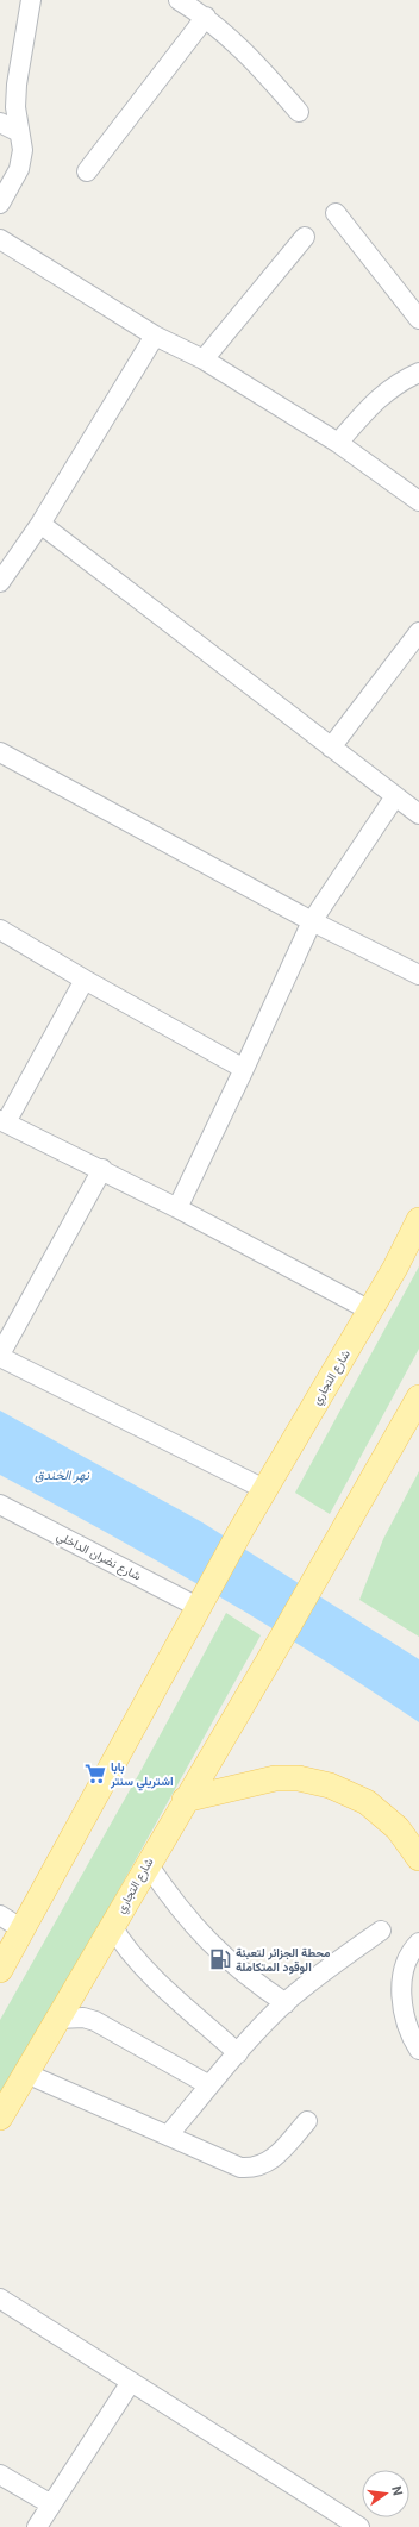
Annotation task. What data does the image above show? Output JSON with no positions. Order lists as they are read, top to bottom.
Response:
{
  "streets": {
    "main road": ["شارع التجاري"],
    "street": ["شارع نضران الداخلي"]
  },
  "crossings": [
    ["شارع التجاري", "شارع نضران الداخلي"]
  ],
  "water": ["نهر الخندق"],
  "places": {
    "supermarket": ["بابا اشتريلي سنتر"],
    "fuel station": ["محطة الجزائر لتعبئة الوقود المتكاملة"]
  },
  "north": "right"
}
